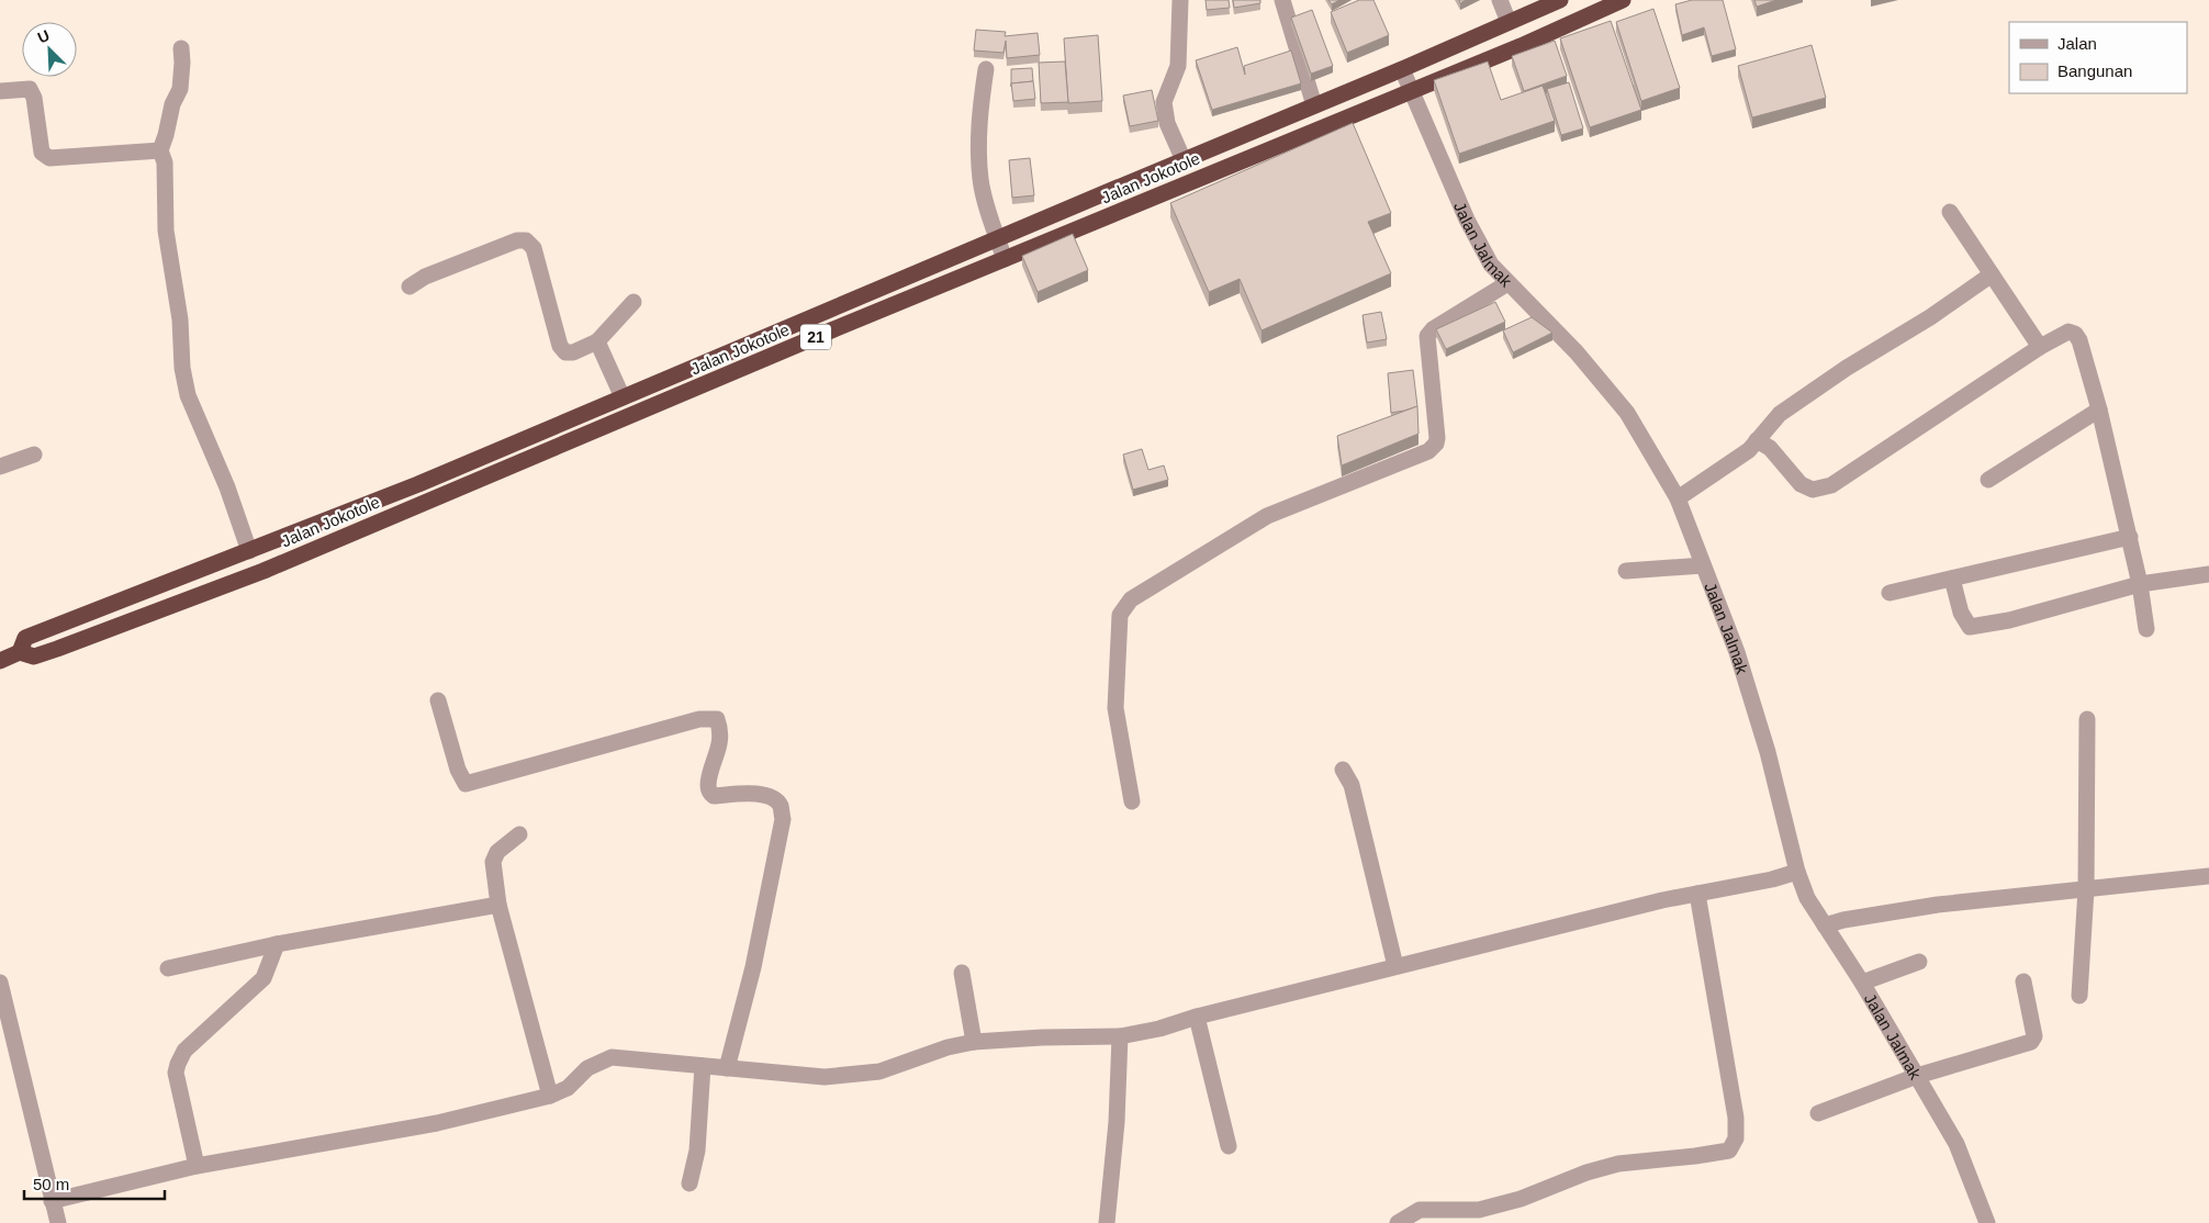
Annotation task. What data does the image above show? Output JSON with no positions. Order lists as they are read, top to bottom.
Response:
{
  "streets": {
    "highway": ["Jalan Jokotole", "21"],
    "street": ["Jalan Jalmak"]
  },
  "crossings": [
    ["Jalan Jokotole", "Jalan Jalmak"]
  ],
  "legend": ["Jalan", "Bangunan"],
  "scale_bar": "50 m",
  "north": "top left"
}
